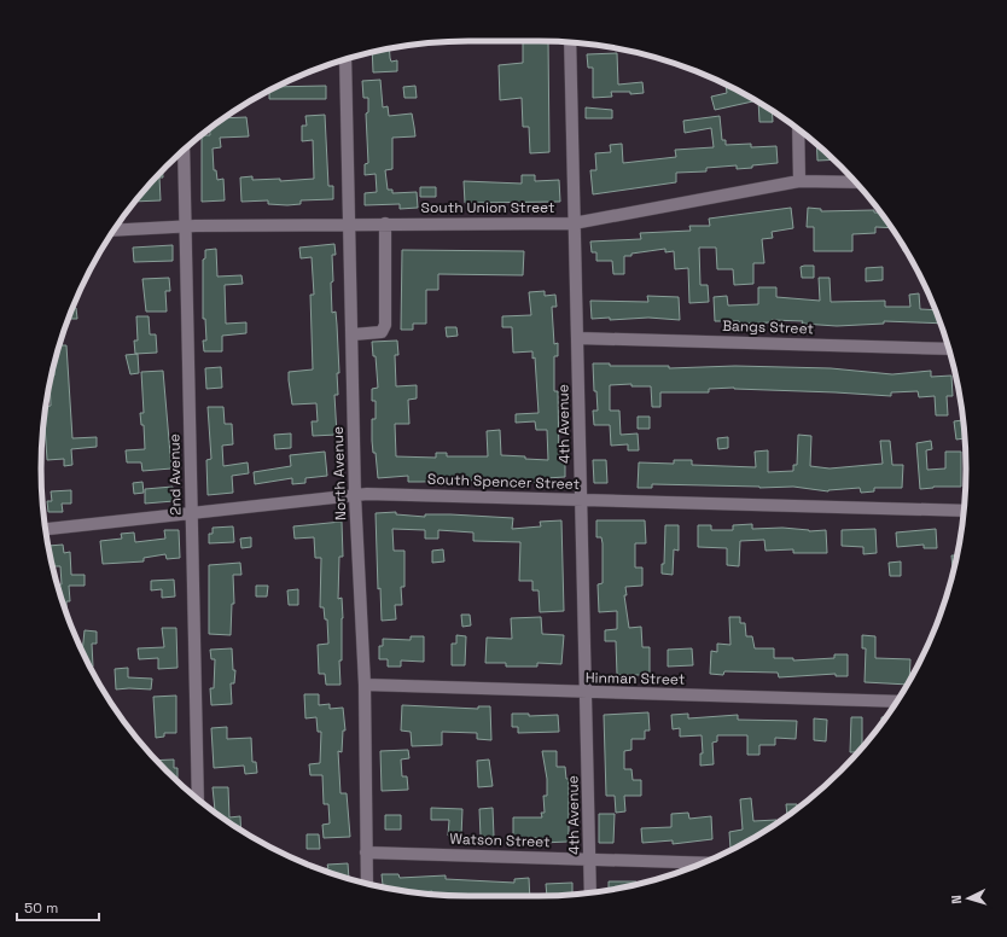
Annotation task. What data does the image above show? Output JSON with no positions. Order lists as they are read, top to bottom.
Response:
{
  "streets": {
    "street": [
      "South Union Street",
      "Bangs Street",
      "4th Avenue",
      "North Avenue",
      "2nd Avenue",
      "South Spencer Street",
      "Hinman Street",
      "Watson Street"
    ]
  },
  "crossings": [
    ["South Union Street", "4th Avenue"],
    ["South Union Street", "North Avenue"],
    ["South Union Street", "2nd Avenue"],
    ["Bangs Street", "4th Avenue"],
    ["4th Avenue", "South Spencer Street"],
    ["4th Avenue", "Hinman Street"],
    ["4th Avenue", "Watson Street"],
    ["North Avenue", "South Spencer Street"],
    ["North Avenue", "Hinman Street"],
    ["North Avenue", "Watson Street"],
    ["2nd Avenue", "South Spencer Street"]
  ],
  "scale_bar": "50 m",
  "north": "left"
}
